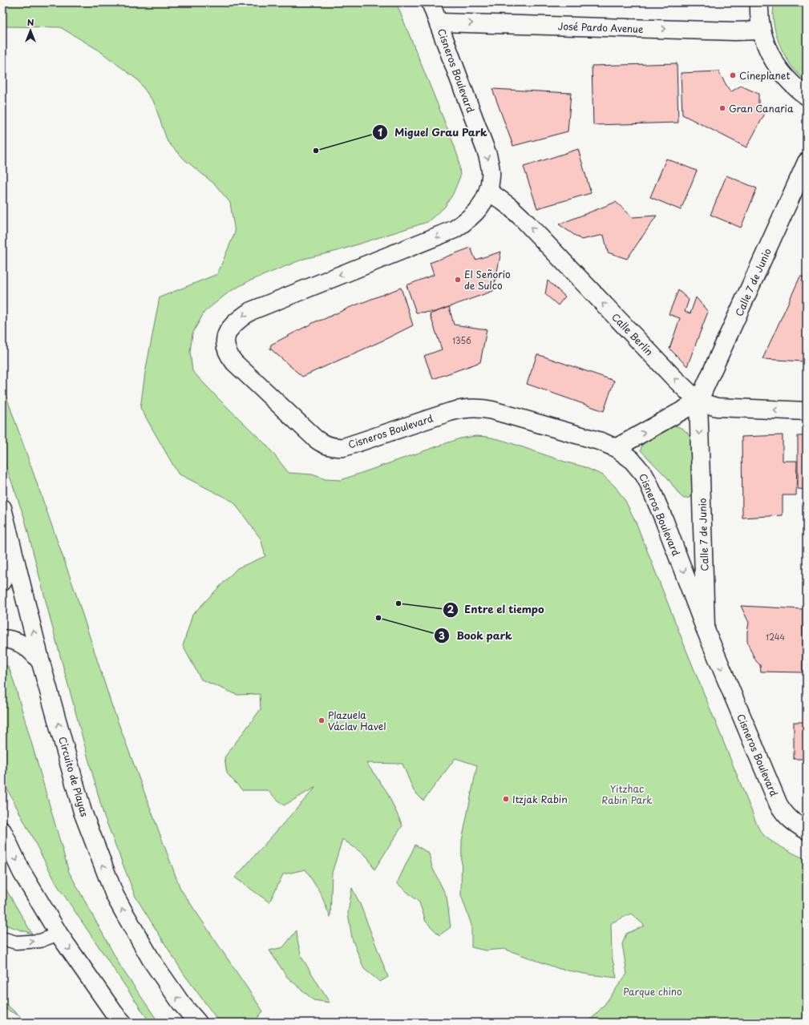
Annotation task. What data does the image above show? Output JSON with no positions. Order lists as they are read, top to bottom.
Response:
{
  "streets": {
    "main road": [
      "José Pardo Avenue",
      "Cisneros Boulevard",
      "Calle 7 de Junio",
      "Calle Berlín",
      "Circuito de Playas"
    ]
  },
  "crossings": [
    ["José Pardo Avenue", "Cisneros Boulevard"],
    ["Cisneros Boulevard", "Calle 7 de Junio"],
    ["Cisneros Boulevard", "Calle Berlín"],
    ["Calle 7 de Junio", "Calle Berlín"]
  ],
  "one_way": ["José Pardo Avenue", "Calle 7 de Junio", "Calle Berlín"],
  "parks": ["Yitzhac Rabin Park", "Parque chino"],
  "places": [
    "Cineplanet",
    "Gran Canaria",
    "Miguel Grau Park",
    "El Señorio de Sulco",
    "Entre el tiempo",
    "Book park",
    "Plazuela Václav Havel",
    "Itzjak Rabin"
  ],
  "house_numbers": ["1356", "1244"],
  "north": "top"
}
